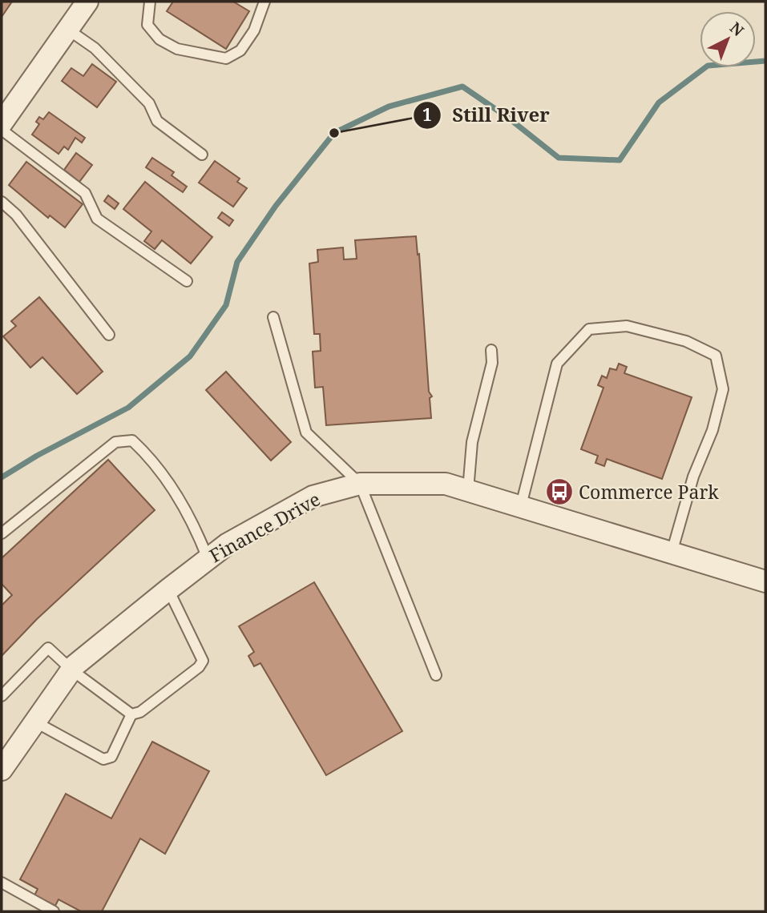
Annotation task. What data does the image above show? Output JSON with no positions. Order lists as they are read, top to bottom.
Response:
{
  "streets": {
    "street": ["Finance Drive"]
  },
  "places": {
    "other": ["Still River"],
    "bus stop": ["Commerce Park"]
  },
  "north": "top right"
}
